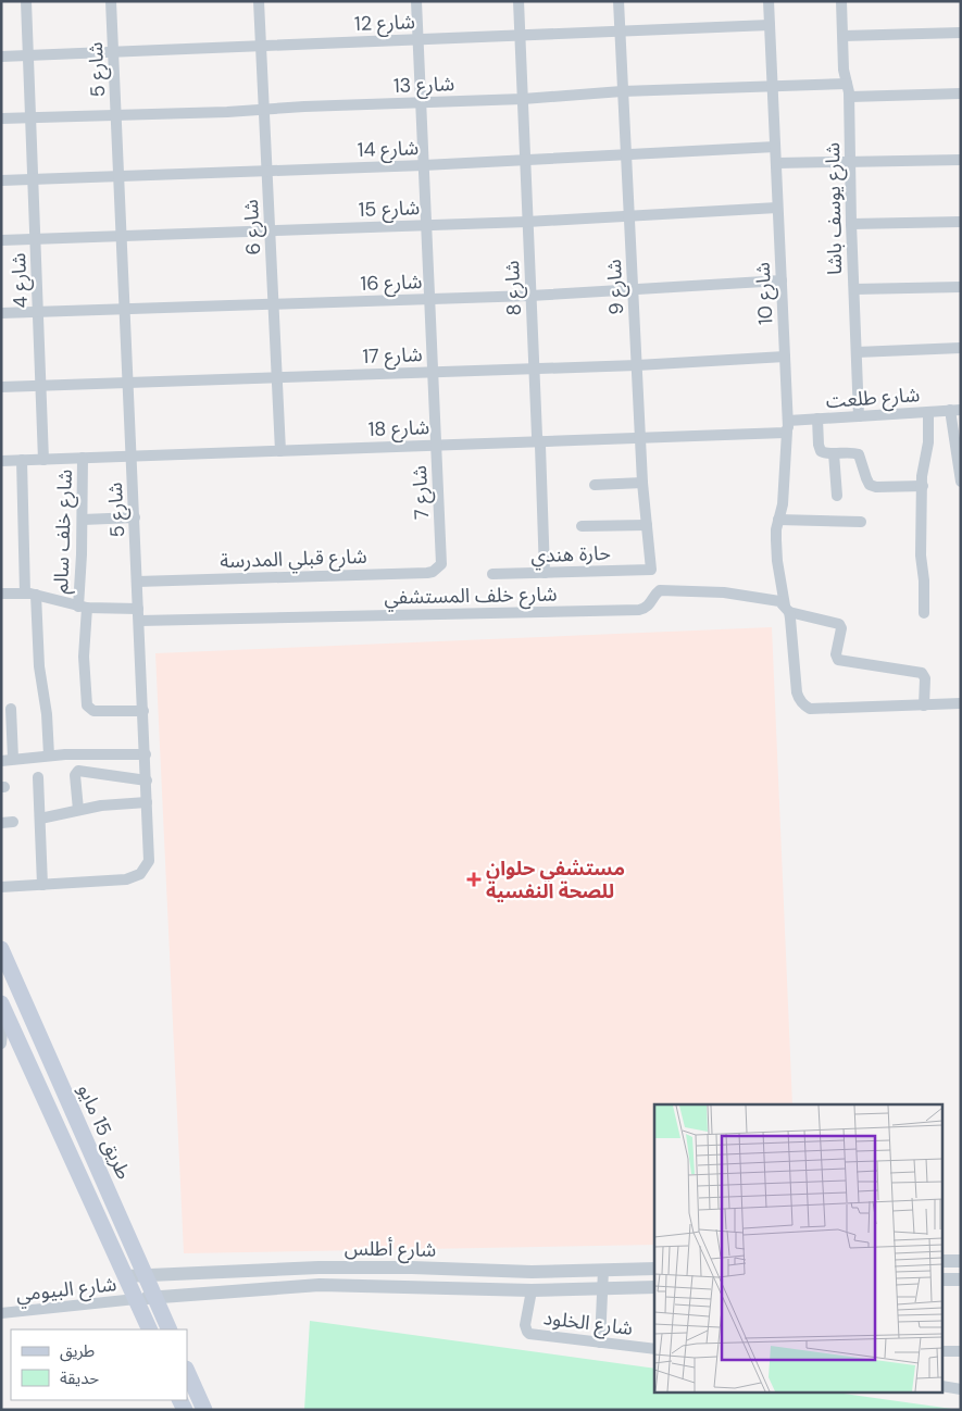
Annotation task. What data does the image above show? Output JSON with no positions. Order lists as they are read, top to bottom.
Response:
{
  "streets": {
    "main road": ["طريق 15 مايو"],
    "street": [
      "شارع 12",
      "شارع 5",
      "شارع 13",
      "شارع 14",
      "شارع 15",
      "شارع يوسف باشا",
      "شارع 6",
      "شارع 4",
      "شارع 16",
      "شارع 9",
      "شارع 8",
      "شارع 10",
      "شارع 17",
      "شارع طلعت",
      "شارع 18",
      "شارع 7",
      "شارع خلف سالم",
      "حارة هندي",
      "شارع قبلي المدرسة",
      "شارع خلف المستشفي",
      "شارع أطلس",
      "شارع البيومي",
      "شارع الخلود"
    ]
  },
  "crossings": [
    ["شارع 12", "شارع 5"],
    ["شارع 12", "شارع 6"],
    ["شارع 12", "شارع 4"],
    ["شارع 12", "شارع 9"],
    ["شارع 12", "شارع 8"],
    ["شارع 12", "شارع 10"],
    ["شارع 12", "شارع 7"],
    ["شارع 5", "شارع 13"],
    ["شارع 5", "شارع 14"],
    ["شارع 5", "شارع 15"],
    ["شارع 5", "شارع 16"],
    ["شارع 5", "شارع 17"],
    ["شارع 5", "شارع 18"],
    ["شارع 5", "شارع خلف سالم"],
    ["شارع 5", "شارع قبلي المدرسة"],
    ["شارع 5", "شارع خلف المستشفي"],
    ["شارع 13", "شارع يوسف باشا"],
    ["شارع 13", "شارع 6"],
    ["شارع 13", "شارع 4"],
    ["شارع 13", "شارع 9"],
    ["شارع 13", "شارع 8"],
    ["شارع 13", "شارع 10"],
    ["شارع 13", "شارع 7"],
    ["شارع 14", "شارع 6"],
    ["شارع 14", "شارع 4"],
    ["شارع 14", "شارع 9"],
    ["شارع 14", "شارع 8"],
    ["شارع 14", "شارع 10"],
    ["شارع 14", "شارع 7"],
    ["شارع 15", "شارع 6"],
    ["شارع 15", "شارع 4"],
    ["شارع 15", "شارع 9"],
    ["شارع 15", "شارع 8"],
    ["شارع 15", "شارع 10"],
    ["شارع 15", "شارع 7"],
    ["شارع يوسف باشا", "شارع طلعت"],
    ["شارع 6", "شارع 16"],
    ["شارع 6", "شارع 17"],
    ["شارع 6", "شارع 18"],
    ["شارع 4", "شارع 16"],
    ["شارع 4", "شارع 17"],
    ["شارع 4", "شارع 18"],
    ["شارع 16", "شارع 9"],
    ["شارع 16", "شارع 8"],
    ["شارع 16", "شارع 10"],
    ["شارع 16", "شارع 7"],
    ["شارع 9", "شارع 17"],
    ["شارع 9", "شارع 18"],
    ["شارع 9", "حارة هندي"],
    ["شارع 8", "شارع 17"],
    ["شارع 8", "شارع 18"],
    ["شارع 8", "حارة هندي"],
    ["شارع 10", "شارع 17"],
    ["شارع 10", "شارع طلعت"],
    ["شارع 10", "شارع 18"],
    ["شارع 10", "شارع خلف المستشفي"],
    ["شارع 17", "شارع 7"],
    ["شارع طلعت", "شارع 18"],
    ["شارع 18", "شارع 7"],
    ["شارع 18", "شارع خلف سالم"],
    ["شارع 7", "شارع قبلي المدرسة"],
    ["طريق 15 مايو", "شارع أطلس"],
    ["شارع أطلس", "شارع البيومي"],
    ["شارع أطلس", "شارع الخلود"]
  ],
  "places": {
    "health": ["مستشفي حلوان للصحة النفسية"]
  },
  "legend": ["طريق", "حديقة"]
}
